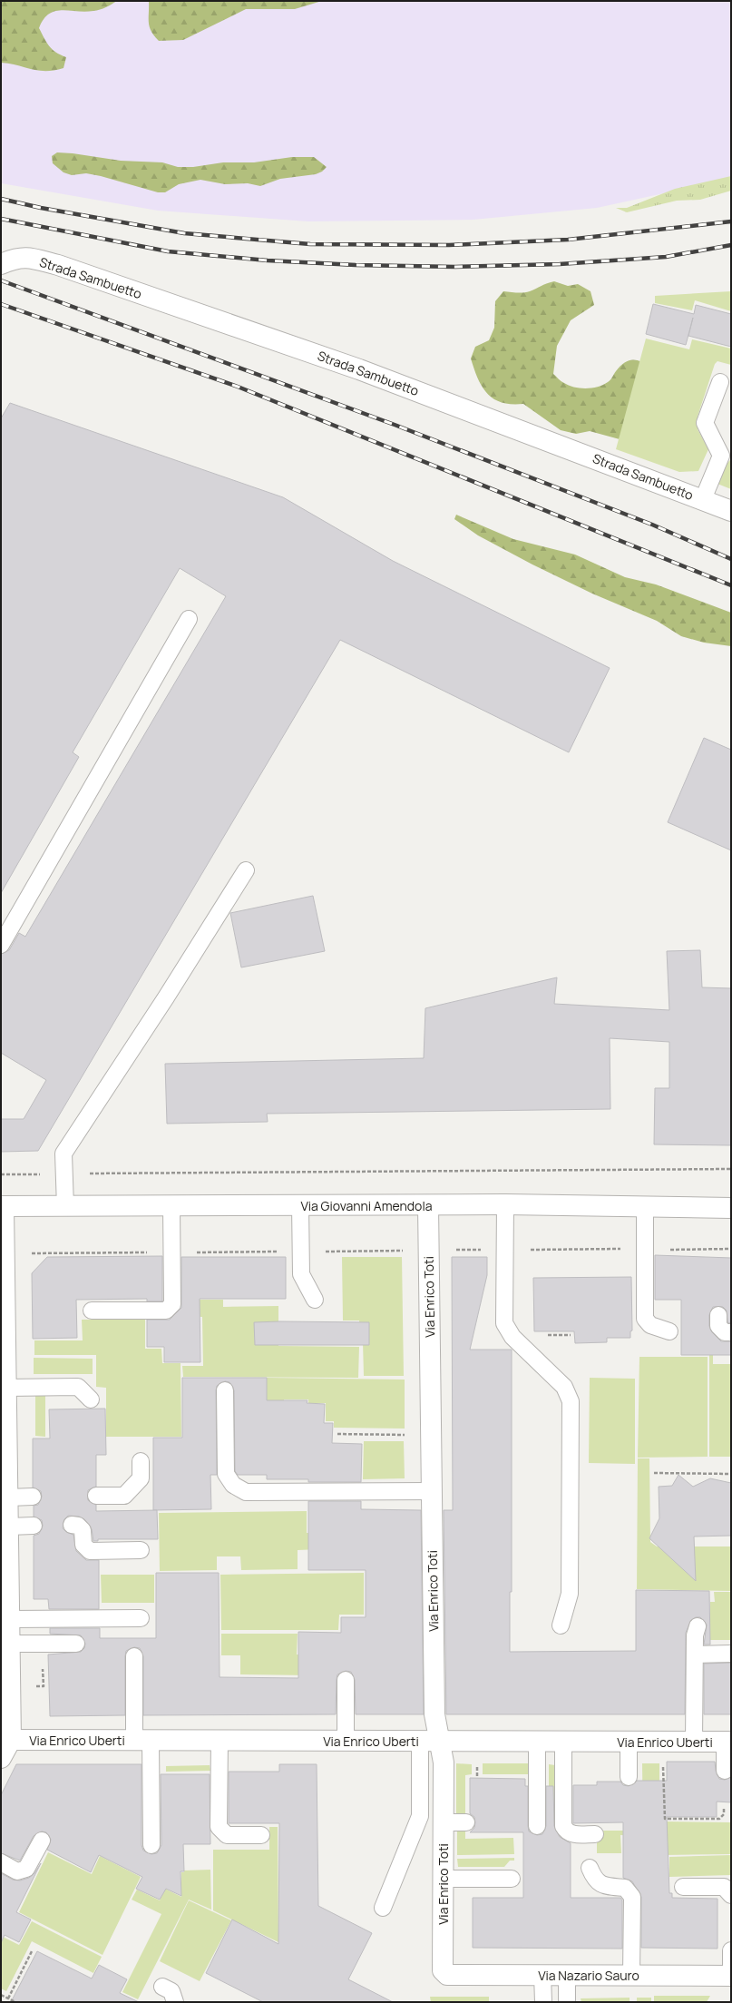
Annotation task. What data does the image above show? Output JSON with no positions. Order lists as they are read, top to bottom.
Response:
{
  "streets": {
    "street": [
      "Strada Sambuetto",
      "Via Giovanni Amendola",
      "Via Enrico Toti",
      "Via Enrico Uberti",
      "Via Nazario Sauro"
    ]
  },
  "crossings": [
    ["Via Giovanni Amendola", "Via Enrico Toti"],
    ["Via Enrico Toti", "Via Enrico Uberti"],
    ["Via Enrico Toti", "Via Nazario Sauro"]
  ]
}
